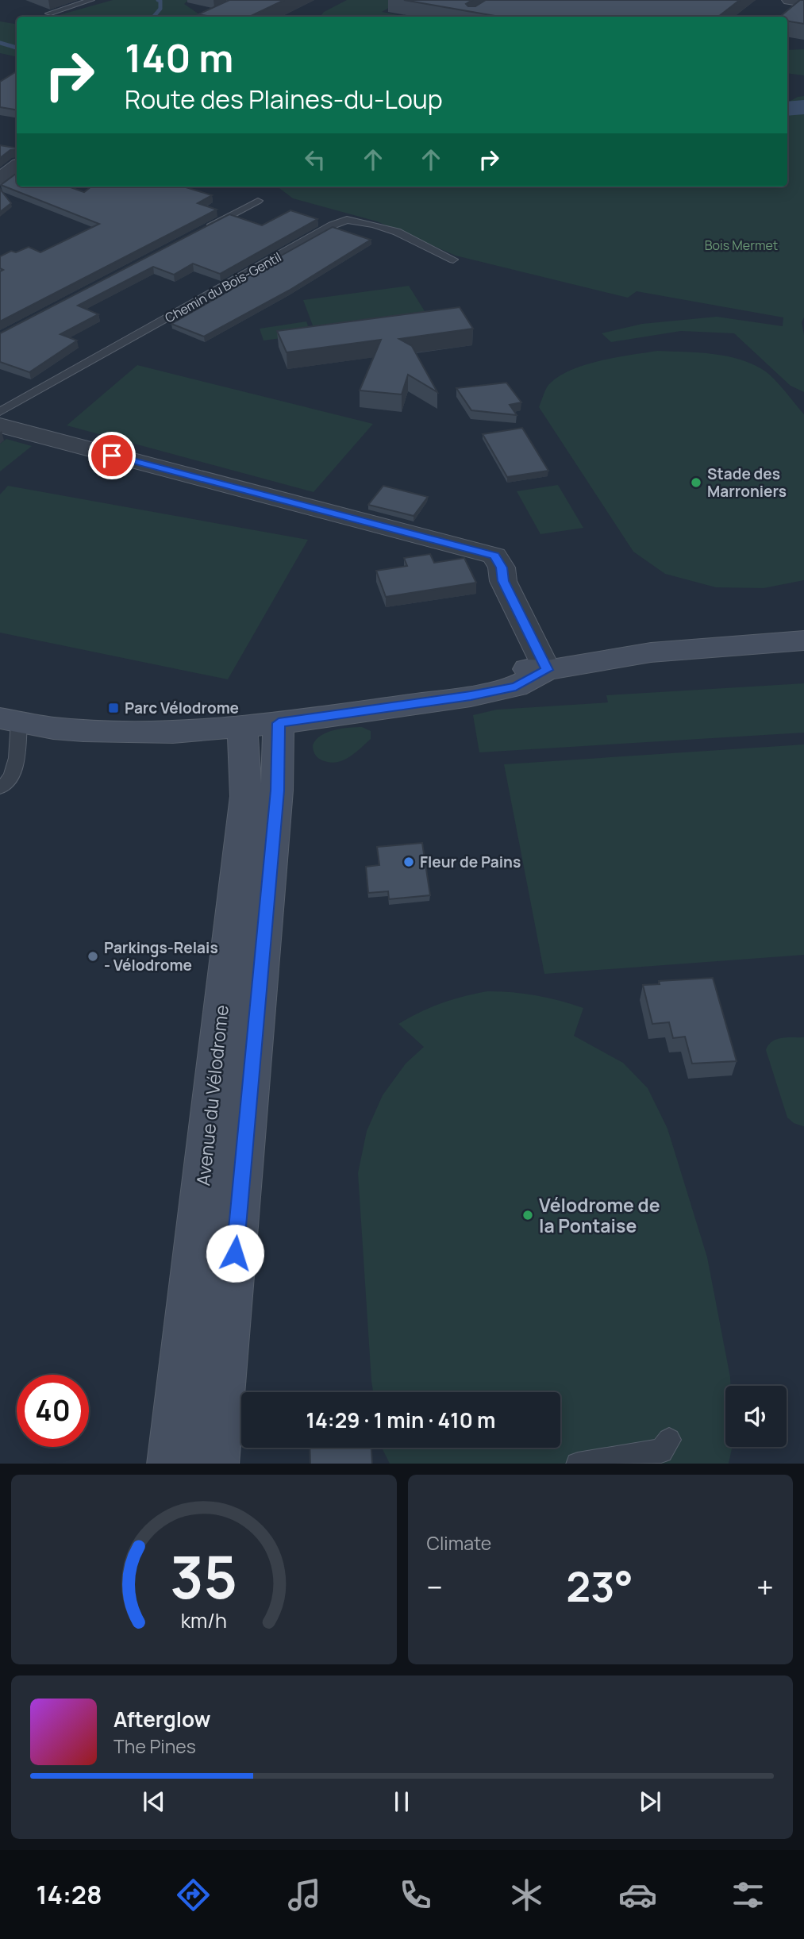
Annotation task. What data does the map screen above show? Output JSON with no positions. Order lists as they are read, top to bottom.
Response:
{
  "streets": {
    "street": ["Avenue du Vélodrome"],
    "lane": ["Chemin du Bois-Gentil"]
  },
  "parks": ["Bois Mermet"],
  "places": {
    "other": [
      "Stade des Marroniers",
      "Fleur de Pains",
      "Parkings-Relais - Vélodrome",
      "Vélodrome de la Pontaise"
    ],
    "transit": ["Parc Vélodrome"]
  },
  "page": {
    "turn": ["140 m", "Route des Plaines-du-Loup"],
    "limit": "40",
    "trip": "14:29 · 1 min · 410 m",
    "tile": "Climate",
    "heat": ["−", "23°", "+"],
    "song": ["Afterglow", "The Pines"],
    "tabs": "14:28",
    "gauge": ["35", "km/h"]
  }
}
